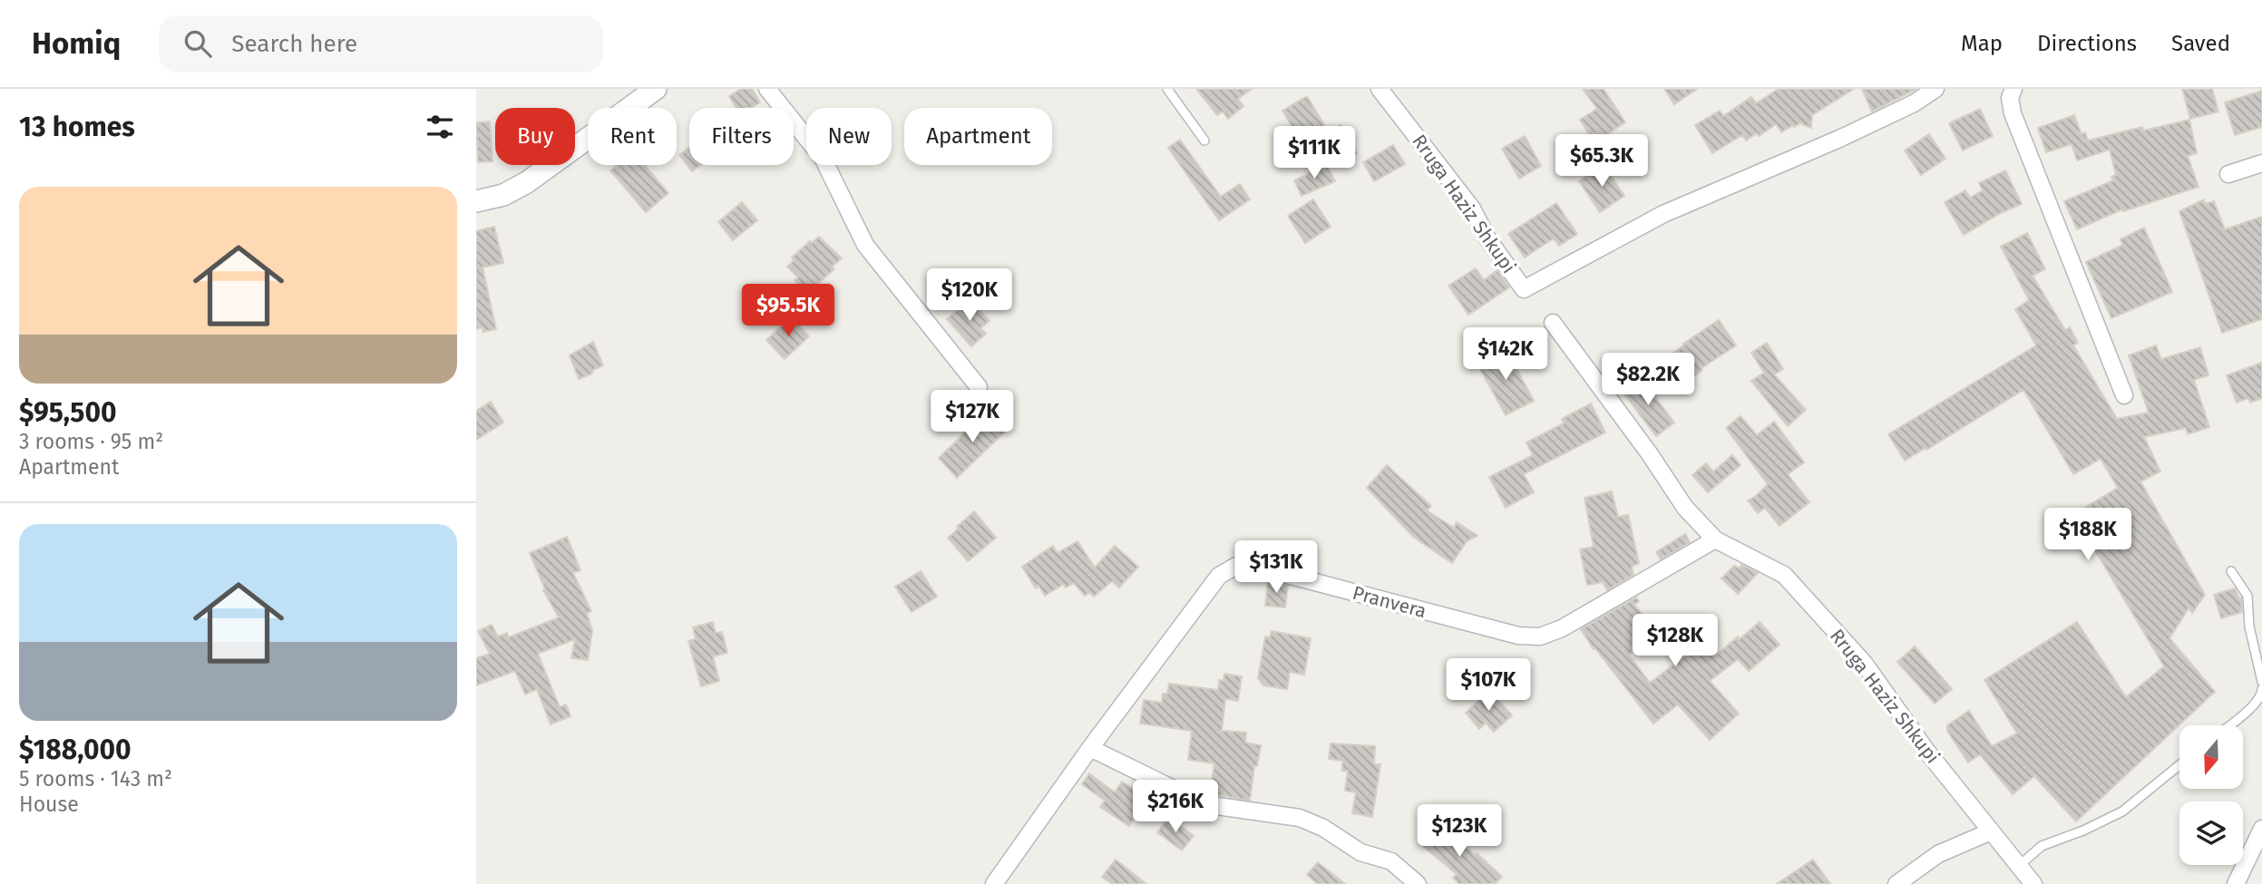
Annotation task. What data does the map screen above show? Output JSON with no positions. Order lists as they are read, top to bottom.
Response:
{
  "streets": {
    "street": ["Rruga Haziz Shkupi", "Pranvera"]
  },
  "crossings": [
    ["Rruga Haziz Shkupi", "Pranvera"]
  ],
  "north": "bottom",
  "page": {
    "header": "Homiq",
    "search": "Search here",
    "nav": ["Map", "Directions", "Saved"],
    "heading": "13 homes",
    "chip": [
      "Buy",
      "Rent",
      "Filters",
      "New",
      "Apartment"
    ],
    "price": [
      "$111K",
      "$65.3K",
      "$120K",
      "$95.5K",
      "$142K",
      "$82.2K",
      "$127K",
      "$188K",
      "$131K",
      "$128K",
      "$107K",
      "$216K",
      "$123K"
    ],
    "list": [
      {
        "name": "$95,500",
        "note": "3 rooms · 95 m² · Apartment"
      },
      {
        "name": "$188,000",
        "note": "5 rooms · 143 m² · House"
      }
    ]
  }
}
